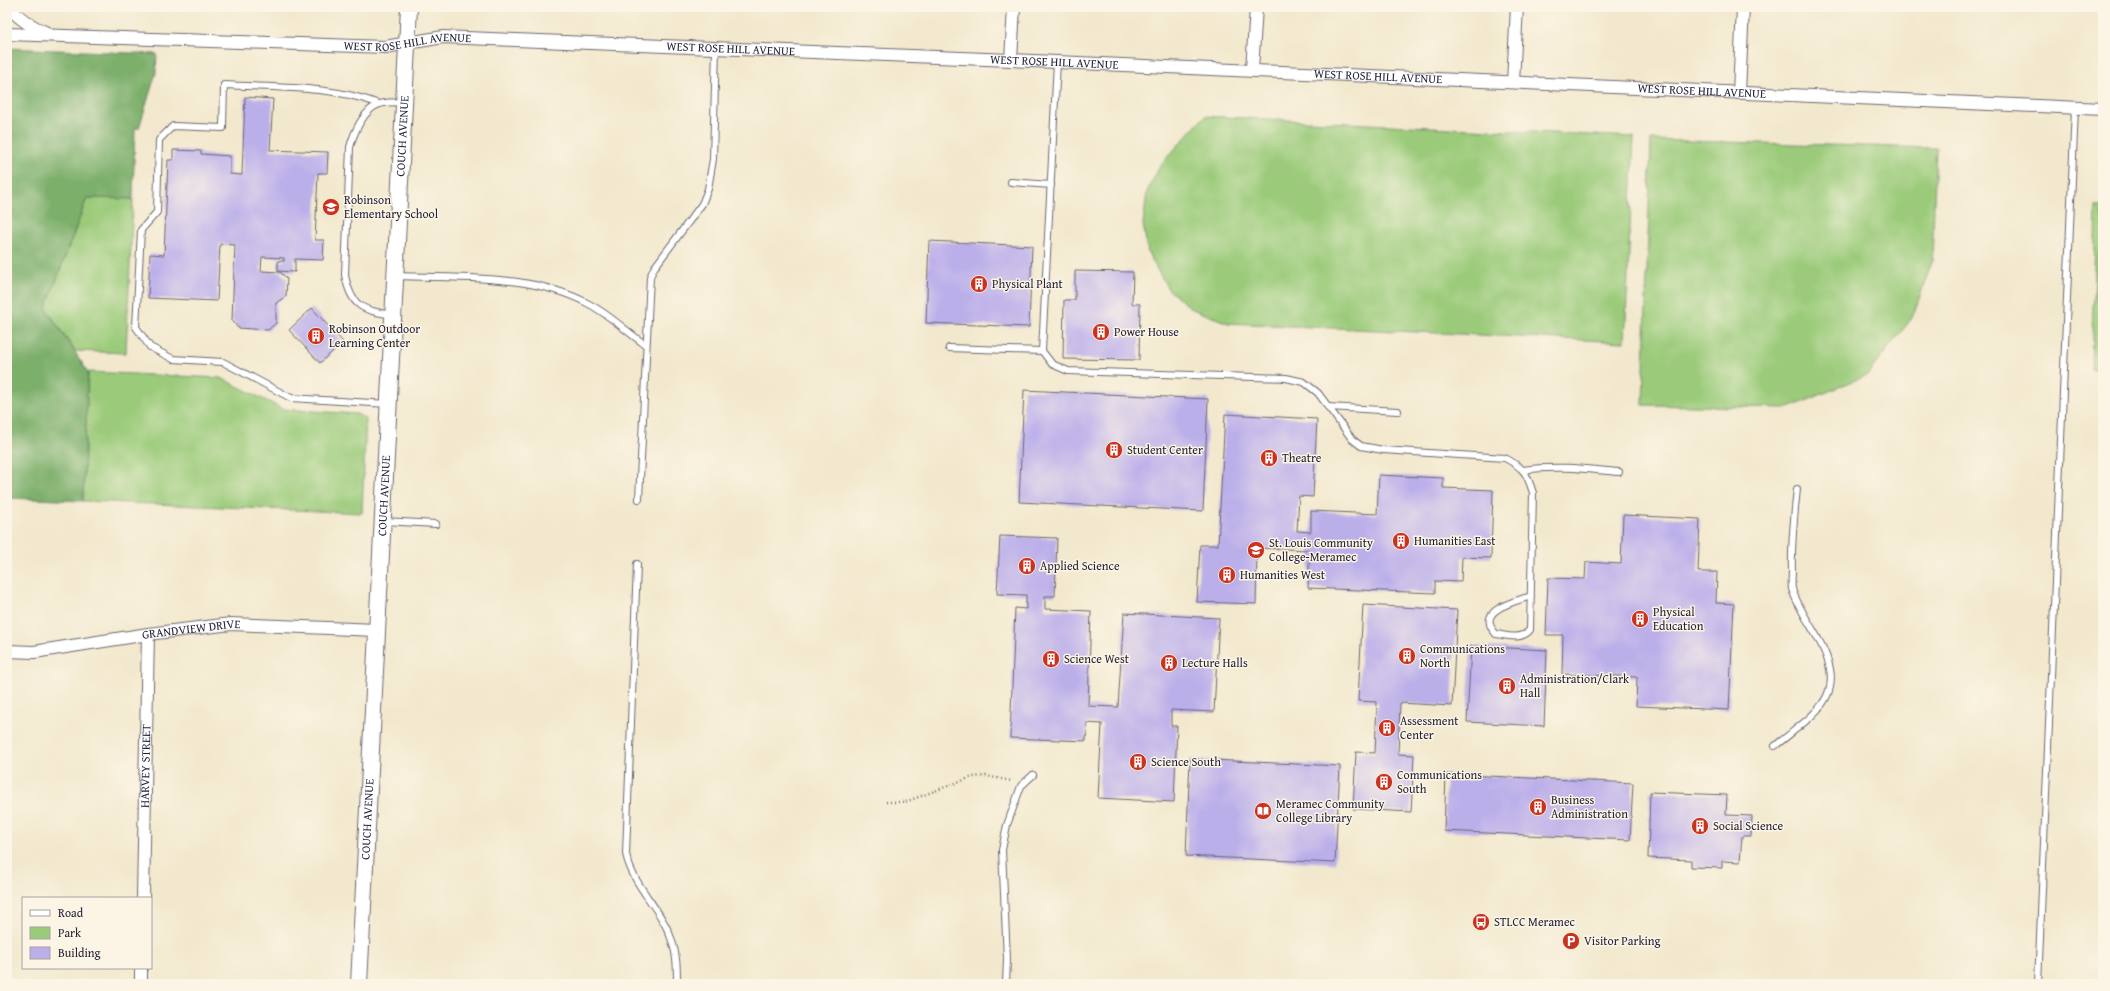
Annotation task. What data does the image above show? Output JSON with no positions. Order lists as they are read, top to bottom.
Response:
{
  "streets": {
    "street": [
      "WEST ROSE HILL AVENUE",
      "COUCH AVENUE",
      "GRANDVIEW DRIVE",
      "HARVEY STREET"
    ]
  },
  "crossings": [
    ["WEST ROSE HILL AVENUE", "COUCH AVENUE"],
    ["COUCH AVENUE", "GRANDVIEW DRIVE"],
    ["GRANDVIEW DRIVE", "HARVEY STREET"]
  ],
  "places": {
    "school or university": ["Robinson Elementary School", "St. Louis Community College-Meramec"],
    "building": [
      "Physical Plant",
      "Power House",
      "Robinson Outdoor Learning Center",
      "Student Center",
      "Theatre",
      "Humanities East",
      "Applied Science",
      "Humanities West",
      "Physical Education",
      "Communications North",
      "Science West",
      "Lecture Halls",
      "Administration/Clark Hall",
      "Assessment Center",
      "Science South",
      "Communications South",
      "Business Administration",
      "Social Science"
    ],
    "library": ["Meramec Community College Library"],
    "bus stop": ["STLCC Meramec"],
    "parking": ["Visitor Parking"]
  },
  "legend": ["Road", "Park", "Building"]
}
